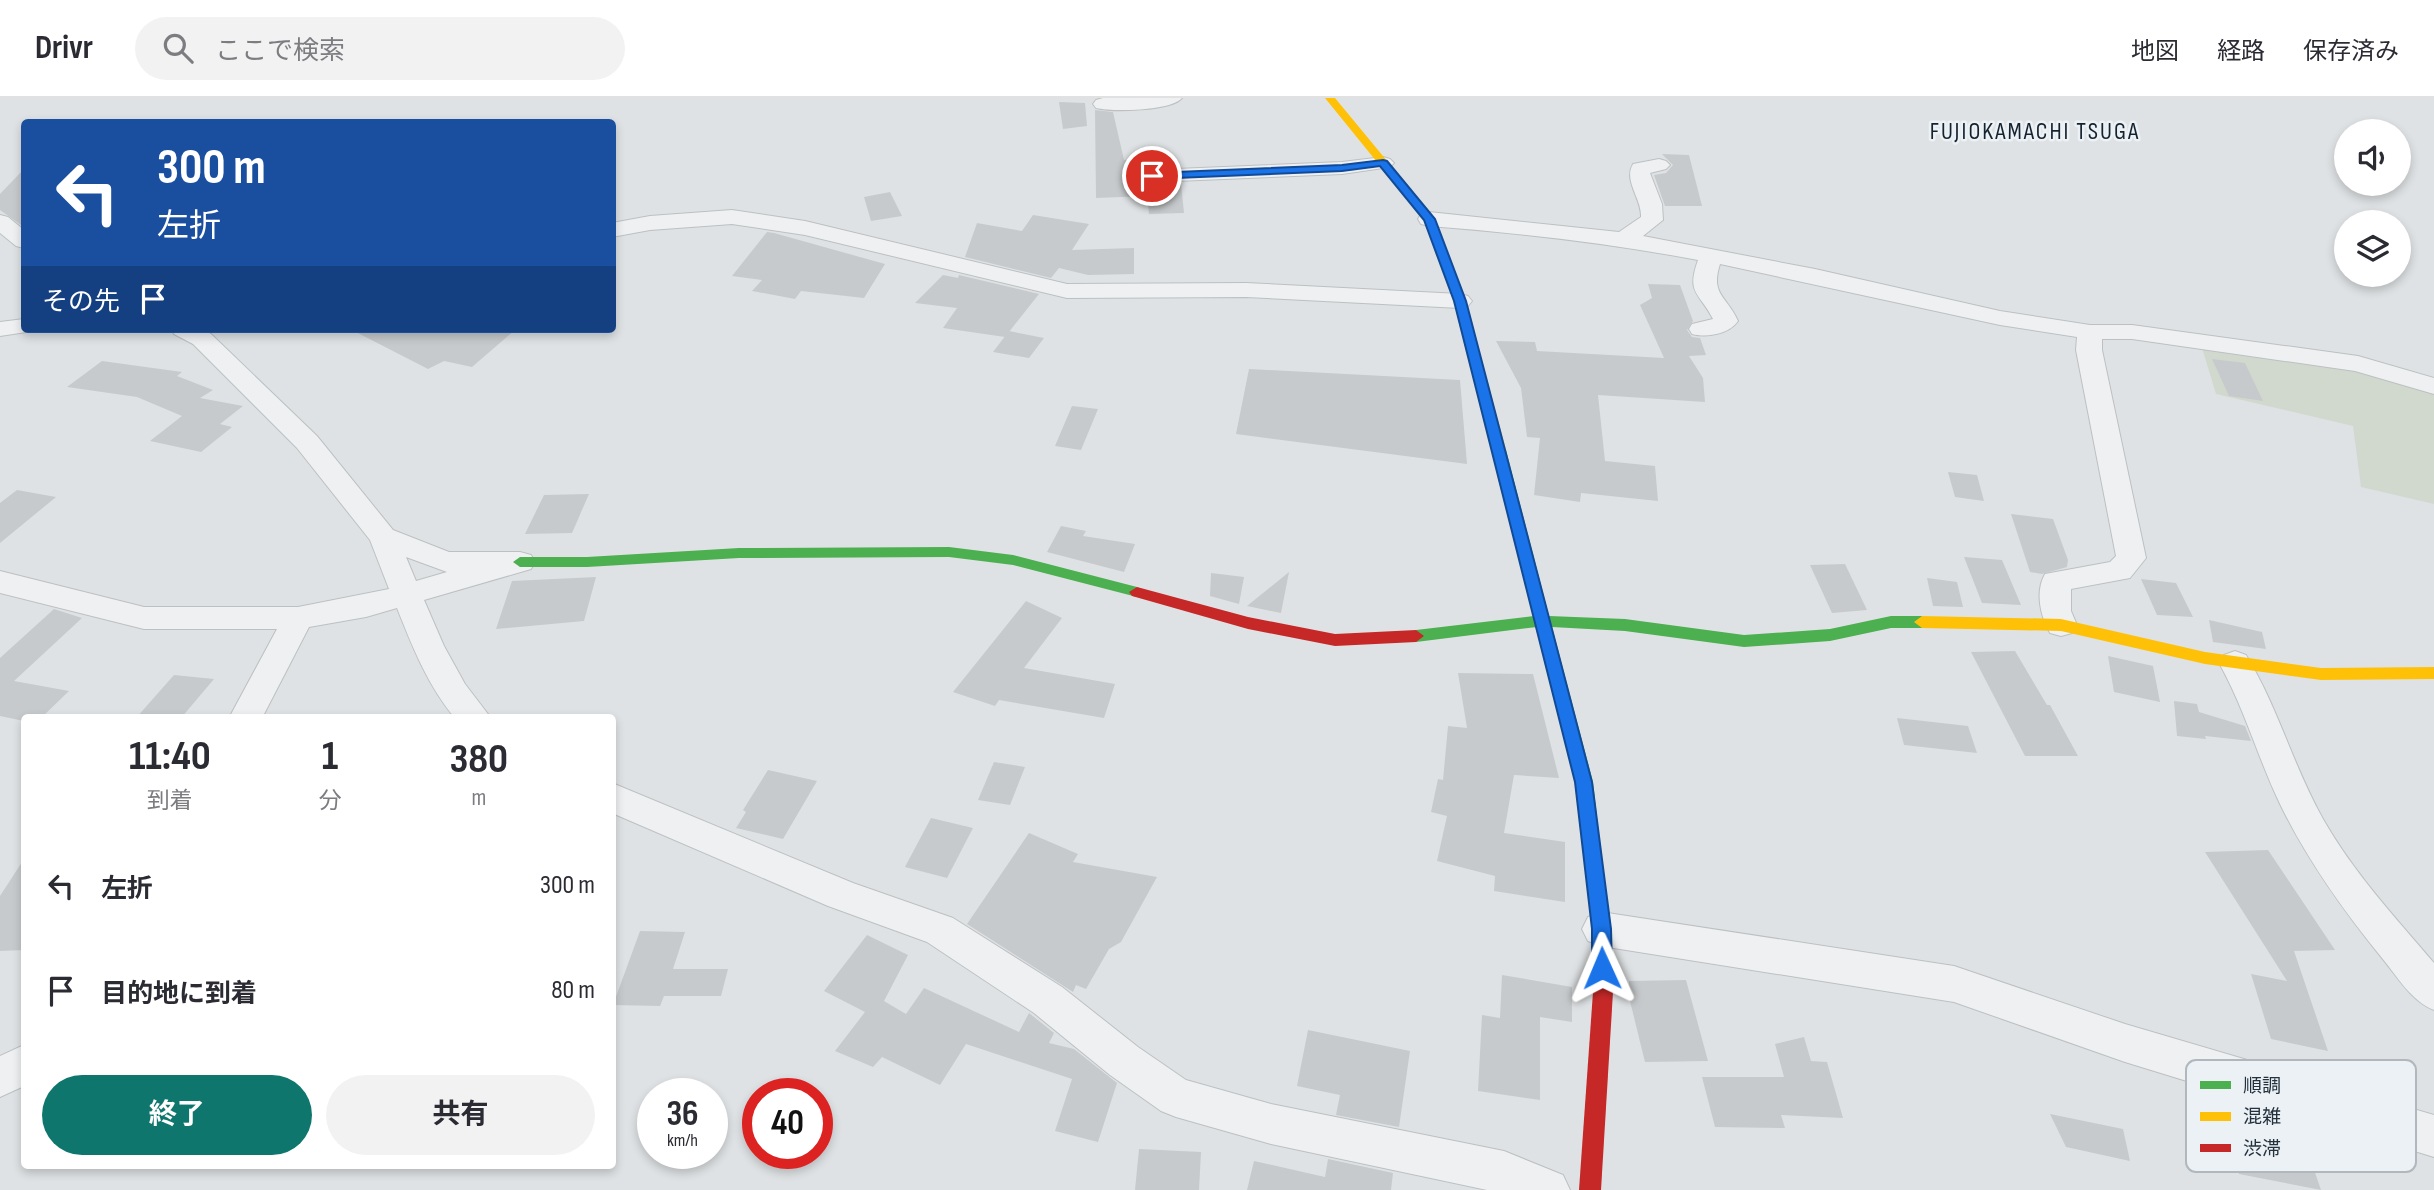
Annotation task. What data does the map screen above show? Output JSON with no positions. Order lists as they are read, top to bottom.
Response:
{
  "districts": ["FUJIOKAMACHI TSUGA"],
  "legend": ["順調", "混雑", "渋滞"],
  "page": {
    "header": "Drivr",
    "search": "ここで検索",
    "nav": ["地図", "経路", "保存済み"],
    "turn": ["300 m", "左折"],
    "then": "その先",
    "eta": [
      "11:40",
      "到着",
      "1",
      "分",
      "380",
      "m"
    ],
    "list": [
      {
        "name": "左折",
        "value": "300 m"
      },
      {
        "name": "目的地に到着",
        "value": "80 m"
      }
    ],
    "buttons": ["終了", "共有"],
    "speed": "36 km/h",
    "limit": "40"
  }
}
